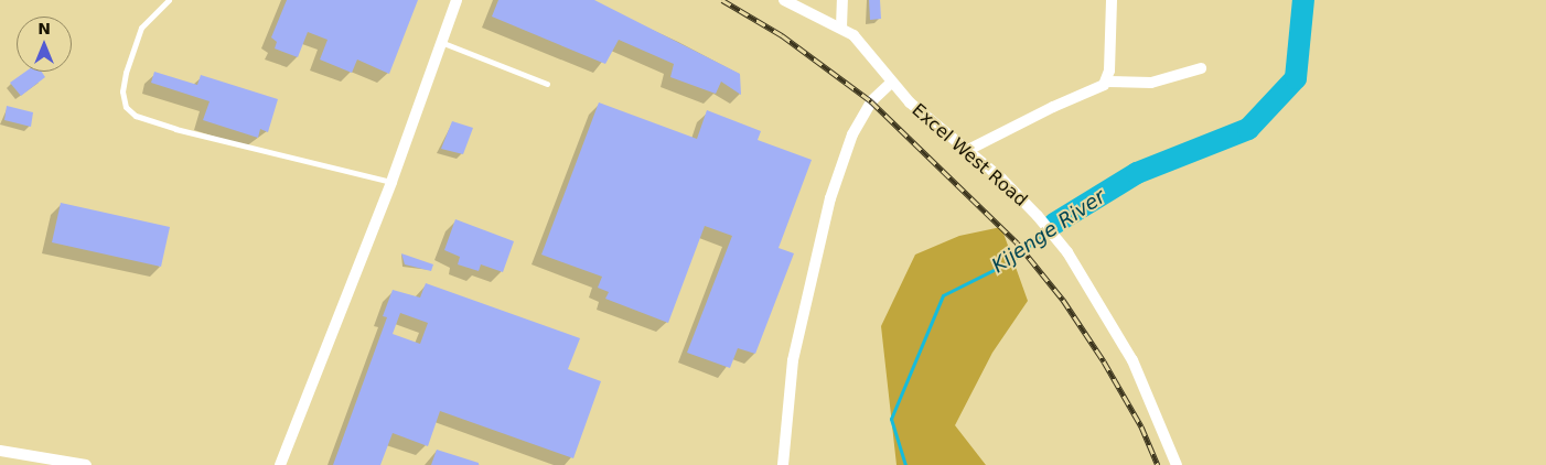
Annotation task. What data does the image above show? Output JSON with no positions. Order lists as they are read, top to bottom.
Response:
{
  "streets": {
    "street": ["Excel West Road"]
  },
  "water": ["Kijenge River"],
  "north": "top"
}
